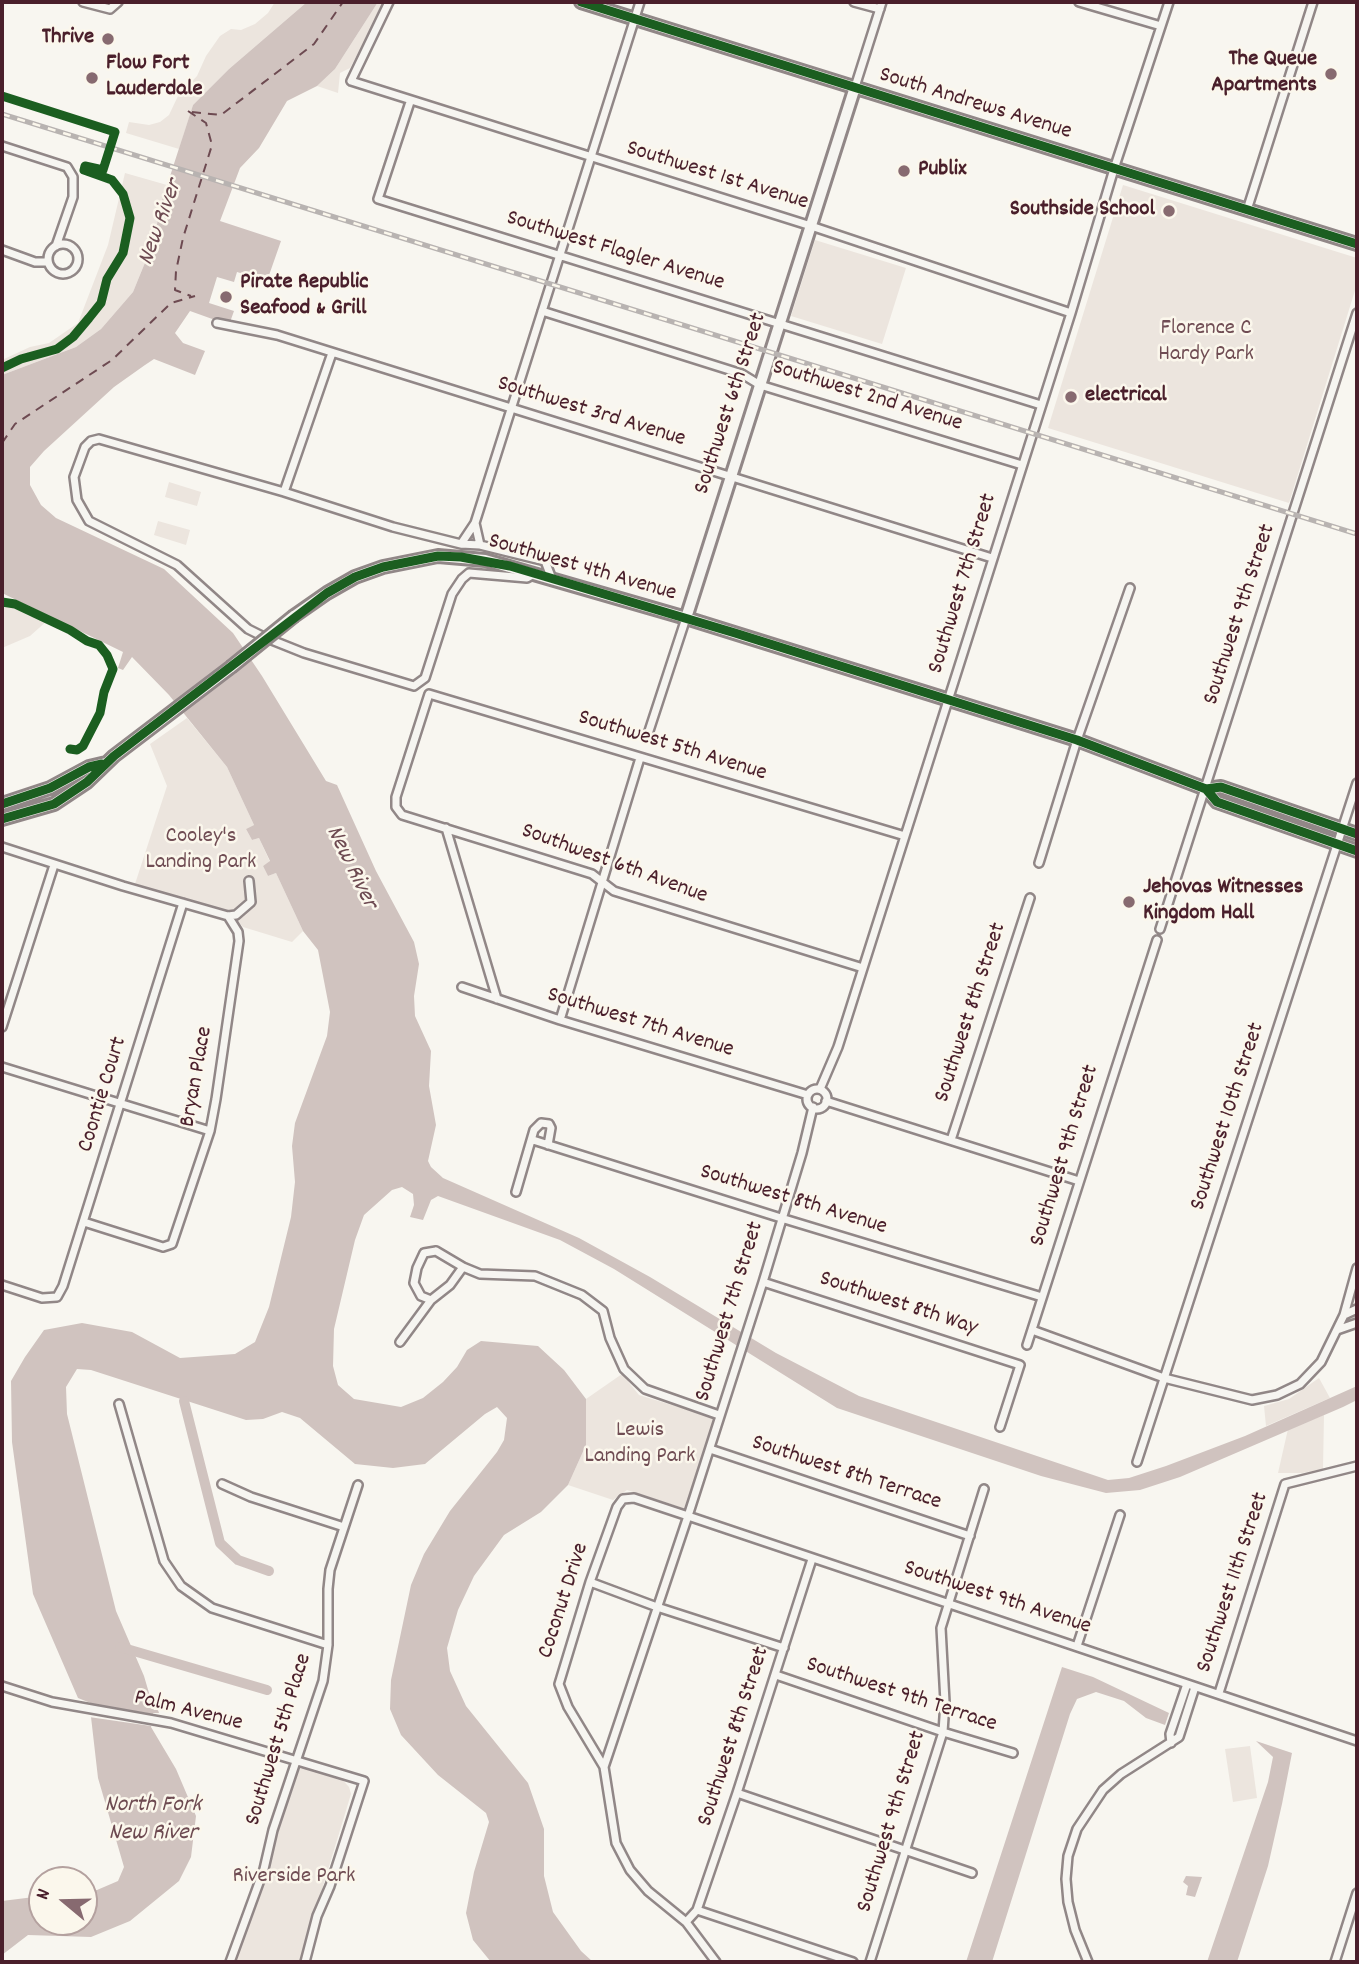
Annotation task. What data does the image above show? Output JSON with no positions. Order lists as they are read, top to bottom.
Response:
{
  "streets": {
    "main road": ["South Andrews Avenue", "Southwest 6th Street", "Southwest 4th Avenue"],
    "street": [
      "Southwest 1st Avenue",
      "Southwest Flagler Avenue",
      "Southwest 2nd Avenue",
      "Southwest 3rd Avenue",
      "Southwest 7th Street",
      "Southwest 9th Street",
      "Southwest 5th Avenue",
      "Southwest 6th Avenue",
      "Southwest 8th Street",
      "Southwest 7th Avenue",
      "Bryan Place",
      "Coontie Court",
      "Southwest 10th Street",
      "Southwest 8th Avenue",
      "Southwest 8th Way",
      "Southwest 8th Terrace",
      "Southwest 11th Street",
      "Southwest 9th Avenue",
      "Coconut Drive",
      "Southwest 9th Terrace",
      "Palm Avenue",
      "Southwest 5th Place"
    ]
  },
  "crossings": [
    ["South Andrews Avenue", "Southwest 6th Street"],
    ["South Andrews Avenue", "Southwest 7th Street"],
    ["Southwest 1st Avenue", "Southwest Flagler Avenue"],
    ["Southwest 1st Avenue", "Southwest 6th Street"],
    ["Southwest 1st Avenue", "Southwest 7th Street"],
    ["Southwest Flagler Avenue", "Southwest 6th Street"],
    ["Southwest Flagler Avenue", "Southwest 7th Street"],
    ["Southwest 2nd Avenue", "Southwest 6th Street"],
    ["Southwest 2nd Avenue", "Southwest 7th Street"],
    ["Southwest 6th Street", "Southwest 3rd Avenue"],
    ["Southwest 6th Street", "Southwest 4th Avenue"],
    ["Southwest 3rd Avenue", "Southwest 7th Street"],
    ["Southwest 4th Avenue", "Southwest 7th Street"],
    ["Southwest 4th Avenue", "Southwest 9th Street"],
    ["Southwest 4th Avenue", "Southwest 10th Street"],
    ["Southwest 7th Street", "Southwest 5th Avenue"],
    ["Southwest 7th Street", "Southwest 6th Avenue"],
    ["Southwest 7th Street", "Southwest 7th Avenue"],
    ["Southwest 7th Street", "Southwest 8th Avenue"],
    ["Southwest 7th Street", "Southwest 8th Way"],
    ["Southwest 7th Street", "Southwest 8th Terrace"],
    ["Southwest 7th Street", "Southwest 9th Avenue"],
    ["Southwest 7th Street", "Coconut Drive"],
    ["Southwest 7th Street", "Southwest 9th Terrace"],
    ["Southwest 9th Street", "Southwest 8th Avenue"],
    ["Southwest 9th Street", "Southwest 8th Terrace"],
    ["Southwest 9th Street", "Southwest 9th Avenue"],
    ["Southwest 9th Street", "Southwest 9th Terrace"],
    ["Southwest 5th Avenue", "Southwest 6th Avenue"],
    ["Southwest 8th Street", "Southwest 9th Avenue"],
    ["Southwest 8th Street", "Coconut Drive"],
    ["Southwest 8th Street", "Southwest 9th Terrace"],
    ["Bryan Place", "Coontie Court"],
    ["Southwest 11th Street", "Southwest 9th Avenue"],
    ["Southwest 9th Avenue", "Coconut Drive"],
    ["Coconut Drive", "Southwest 9th Terrace"],
    ["Palm Avenue", "Southwest 5th Place"]
  ],
  "water": ["New River", "North Fork New River"],
  "parks": [
    "Florence C Hardy Park",
    "Cooley's Landing Park",
    "Lewis Landing Park",
    "Riverside Park"
  ],
  "places": [
    "Thrive",
    "The Queue Apartments",
    "Flow Fort Lauderdale",
    "Publix",
    "Southside School",
    "Pirate Republic Seafood & Grill",
    "electrical",
    "Jehovas Witnesses Kingdom Hall"
  ],
  "north": "left"
}
